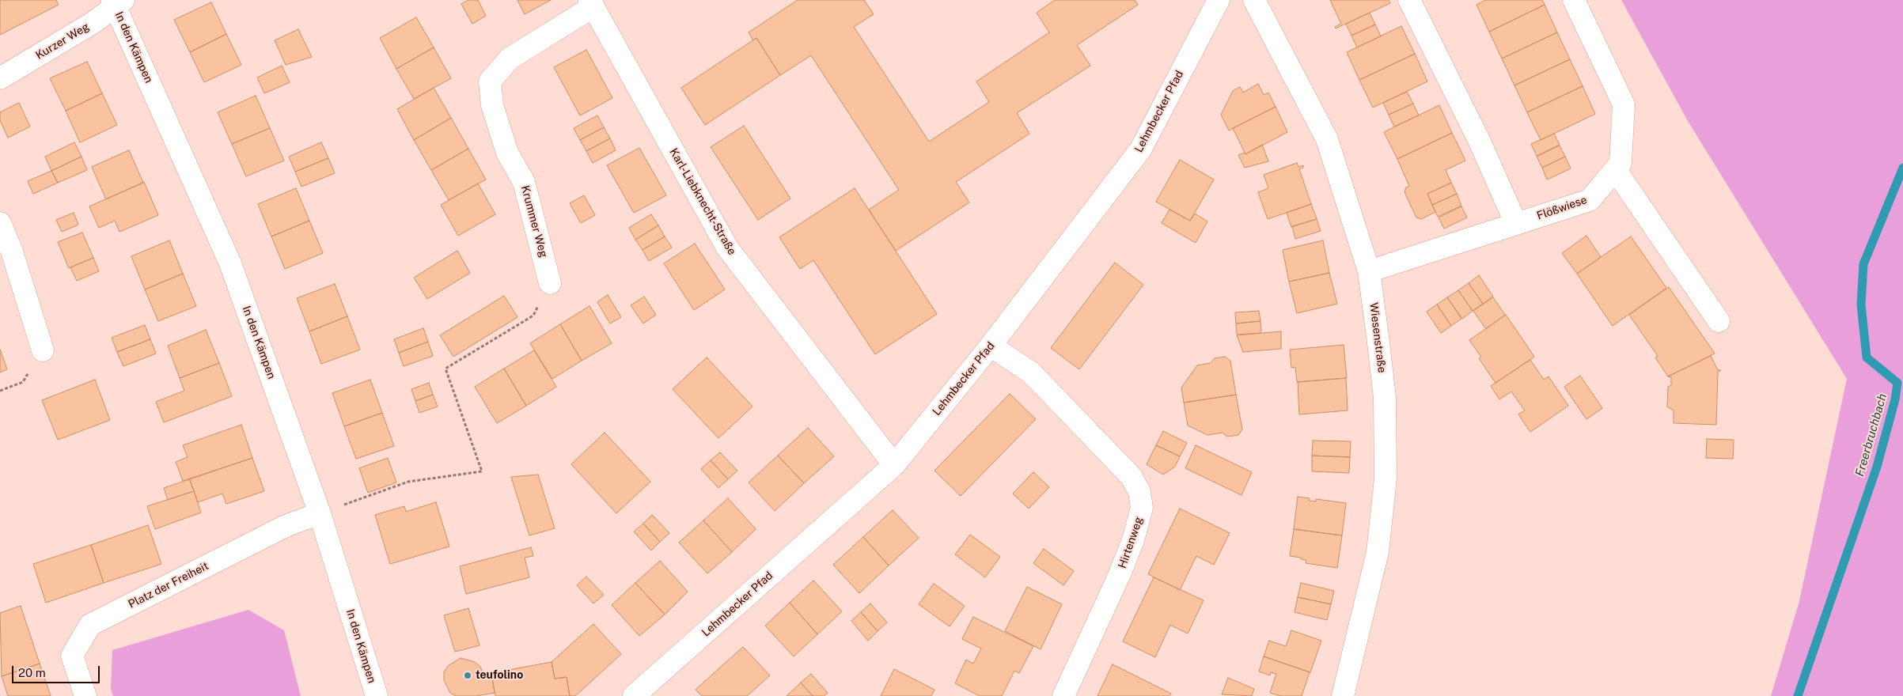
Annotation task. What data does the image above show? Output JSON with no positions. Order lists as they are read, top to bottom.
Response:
{
  "streets": {
    "street": [
      "Kurzer Weg",
      "In den Kämpen",
      "Lehmbecker Pfad",
      "Karl-Liebknecht-Straße",
      "Flößwiese",
      "Krummer Weg",
      "Wiesenstraße",
      "Hirtenweg",
      "Platz der Freiheit"
    ]
  },
  "crossings": [
    ["Kurzer Weg", "In den Kämpen"],
    ["In den Kämpen", "Platz der Freiheit"],
    ["Lehmbecker Pfad", "Karl-Liebknecht-Straße"],
    ["Lehmbecker Pfad", "Hirtenweg"],
    ["Karl-Liebknecht-Straße", "Krummer Weg"],
    ["Flößwiese", "Wiesenstraße"]
  ],
  "water": ["Freerbruchbach"],
  "places": ["teufolino"],
  "scale_bar": "20 m"
}
